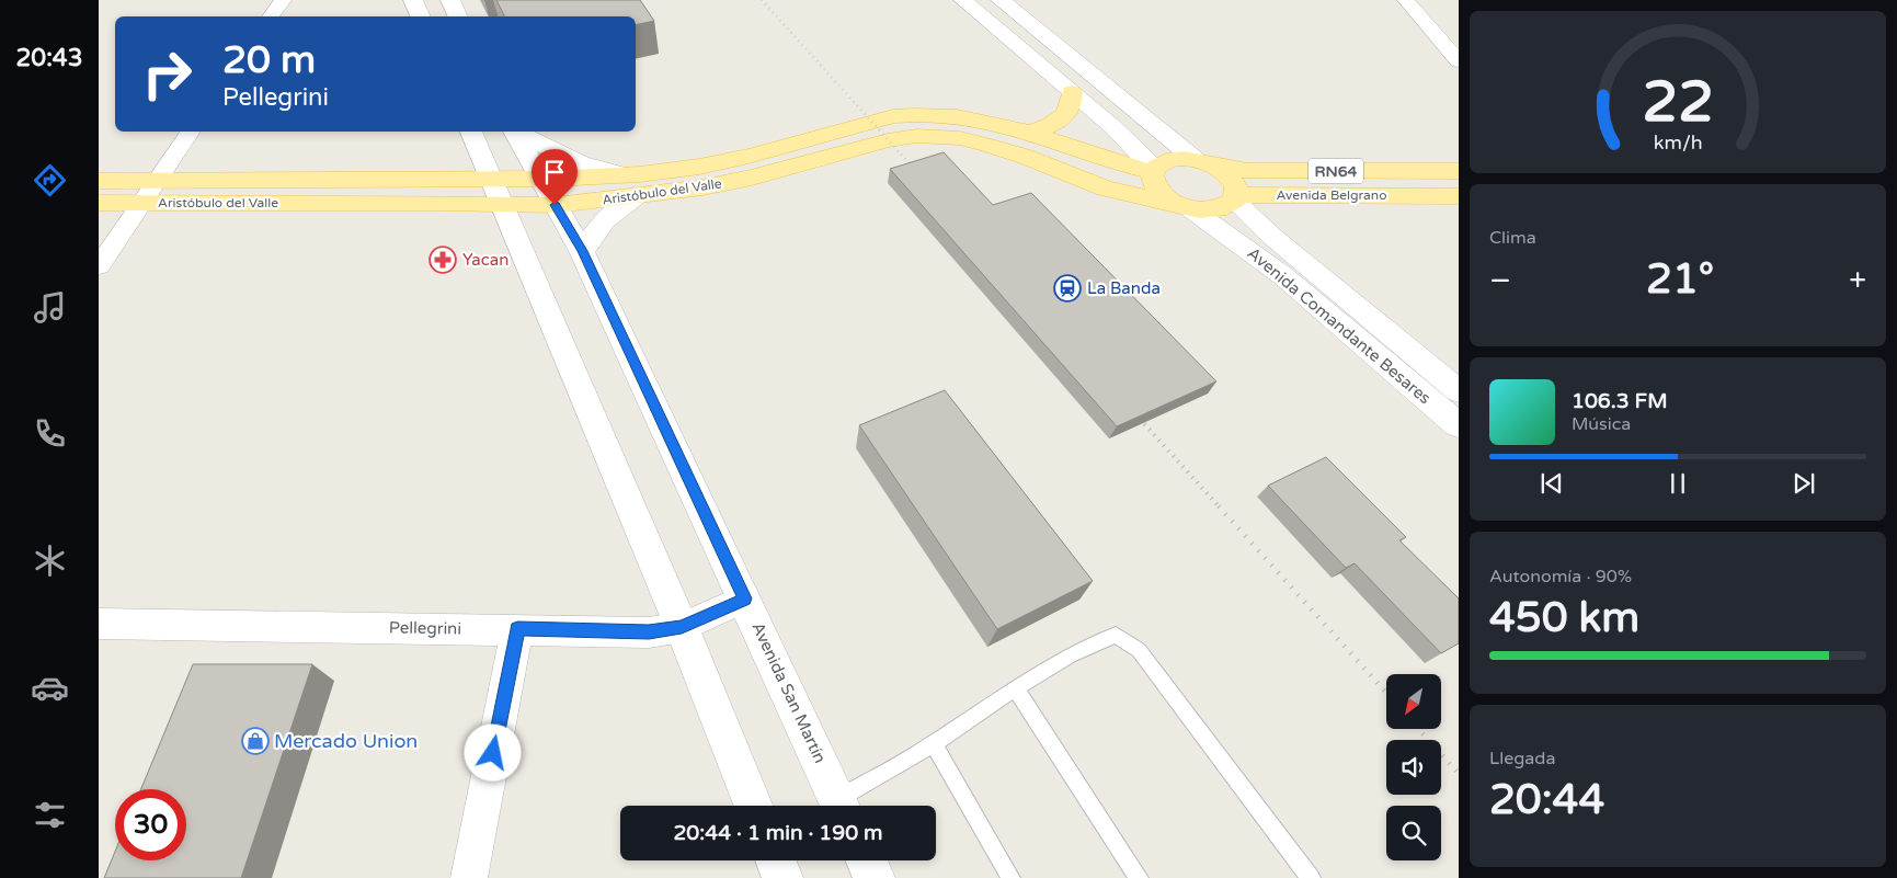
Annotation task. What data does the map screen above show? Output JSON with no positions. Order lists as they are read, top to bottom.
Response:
{
  "streets": {
    "main road": [
      "RN64",
      "Aristóbulo del Valle",
      "Avenida Belgrano",
      "Avenida Comandante Besares",
      "Avenida San Martín"
    ],
    "street": ["Pellegrini"]
  },
  "crossings": [
    ["RN64", "Aristóbulo del Valle"],
    ["RN64", "Avenida Belgrano"],
    ["RN64", "Avenida Comandante Besares"],
    ["Aristóbulo del Valle", "Avenida Comandante Besares"],
    ["Aristóbulo del Valle", "Avenida San Martín"],
    ["Avenida Belgrano", "Avenida Comandante Besares"],
    ["Pellegrini", "Avenida San Martín"]
  ],
  "places": {
    "pharmacy": ["Yacan"],
    "station": ["La Banda"],
    "shop": ["Mercado Union"]
  },
  "north": "bottom left",
  "page": {
    "tabs": "20:43",
    "turn": ["20 m", "Pellegrini"],
    "tile": [
      "Clima",
      ["Autonomía · 90%", "450 km"],
      ["Llegada", "20:44"]
    ],
    "heat": ["−", "21°", "+"],
    "song": ["106.3 FM", "Música"],
    "limit": "30",
    "trip": "20:44 · 1 min · 190 m",
    "gauge": ["22", "km/h"]
  }
}
